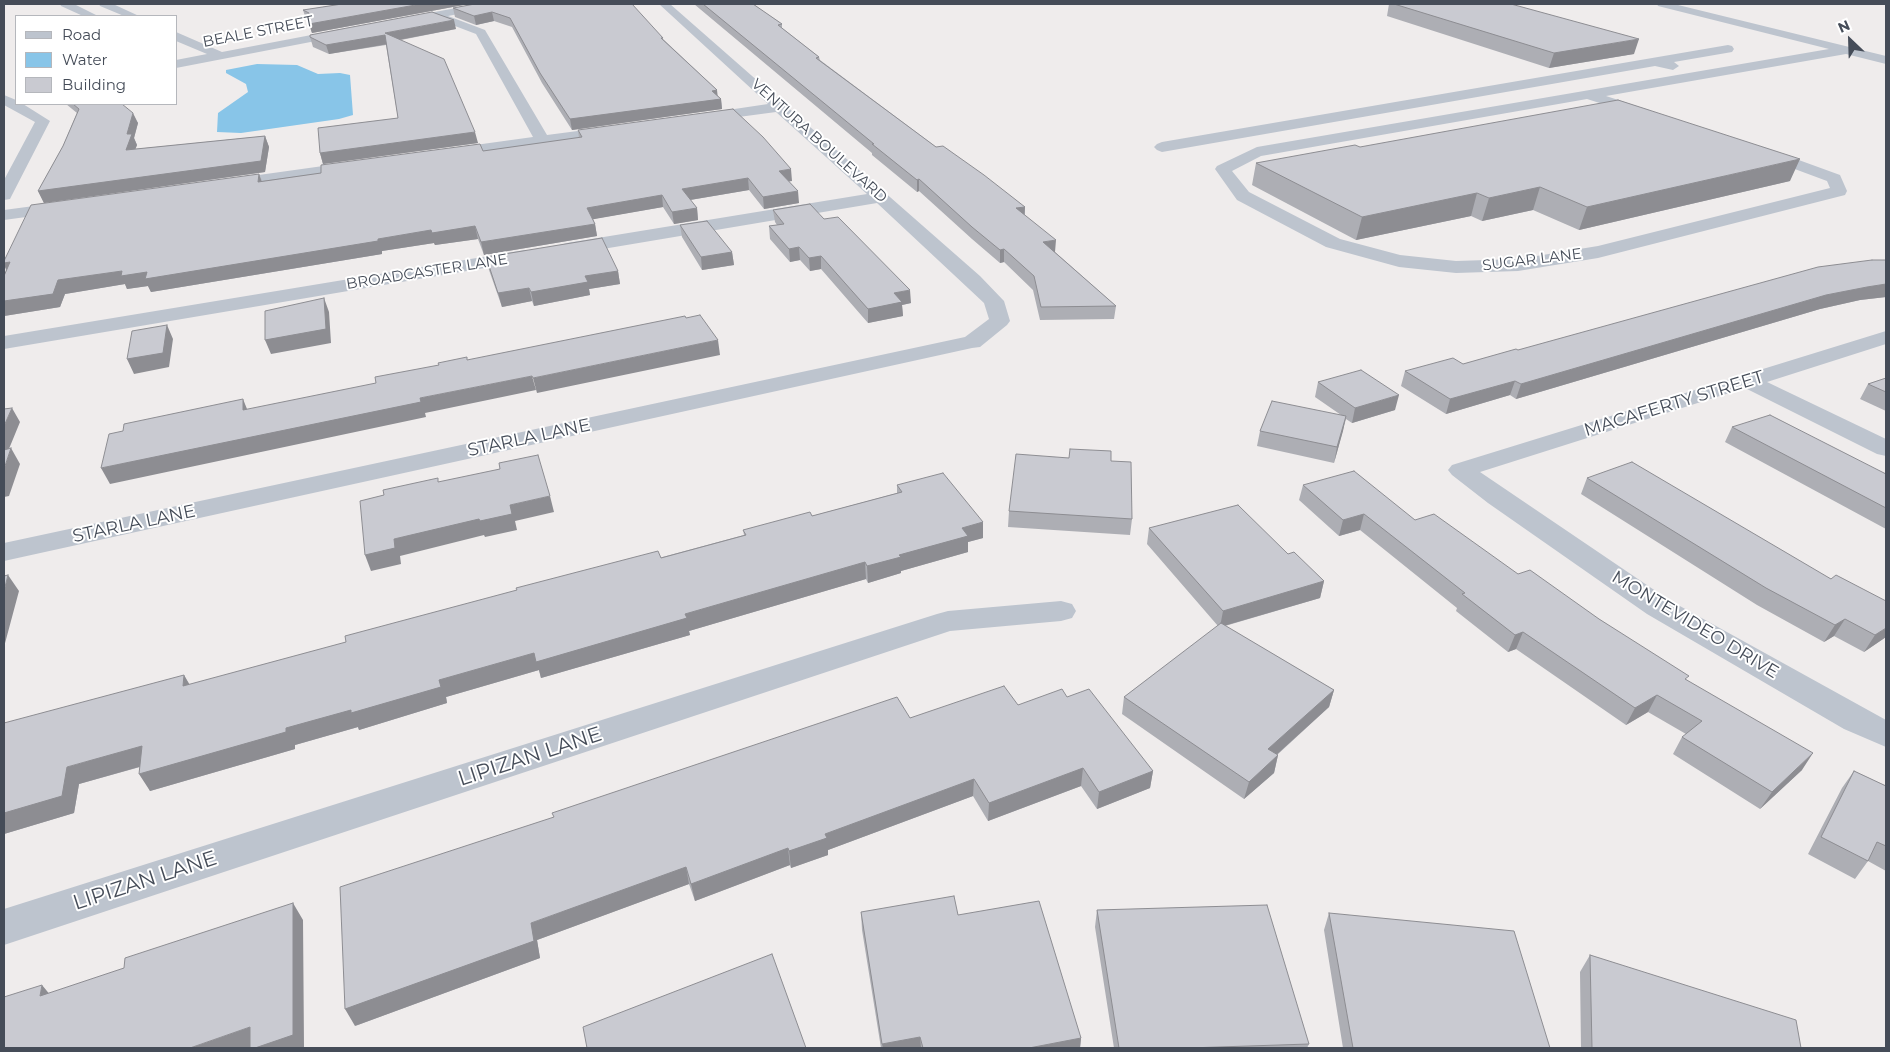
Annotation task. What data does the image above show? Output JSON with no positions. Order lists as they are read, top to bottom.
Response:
{
  "streets": {
    "street": [
      "BEALE STREET",
      "VENTURA BOULEVARD",
      "SUGAR LANE",
      "BROADCASTER LANE",
      "MACAFERTY STREET",
      "STARLA LANE",
      "MONTEVIDEO DRIVE",
      "LIPIZAN LANE"
    ]
  },
  "crossings": [
    ["VENTURA BOULEVARD", "BROADCASTER LANE"],
    ["VENTURA BOULEVARD", "STARLA LANE"],
    ["MACAFERTY STREET", "MONTEVIDEO DRIVE"]
  ],
  "legend": ["Road", "Water", "Building"],
  "north": "top left"
}
